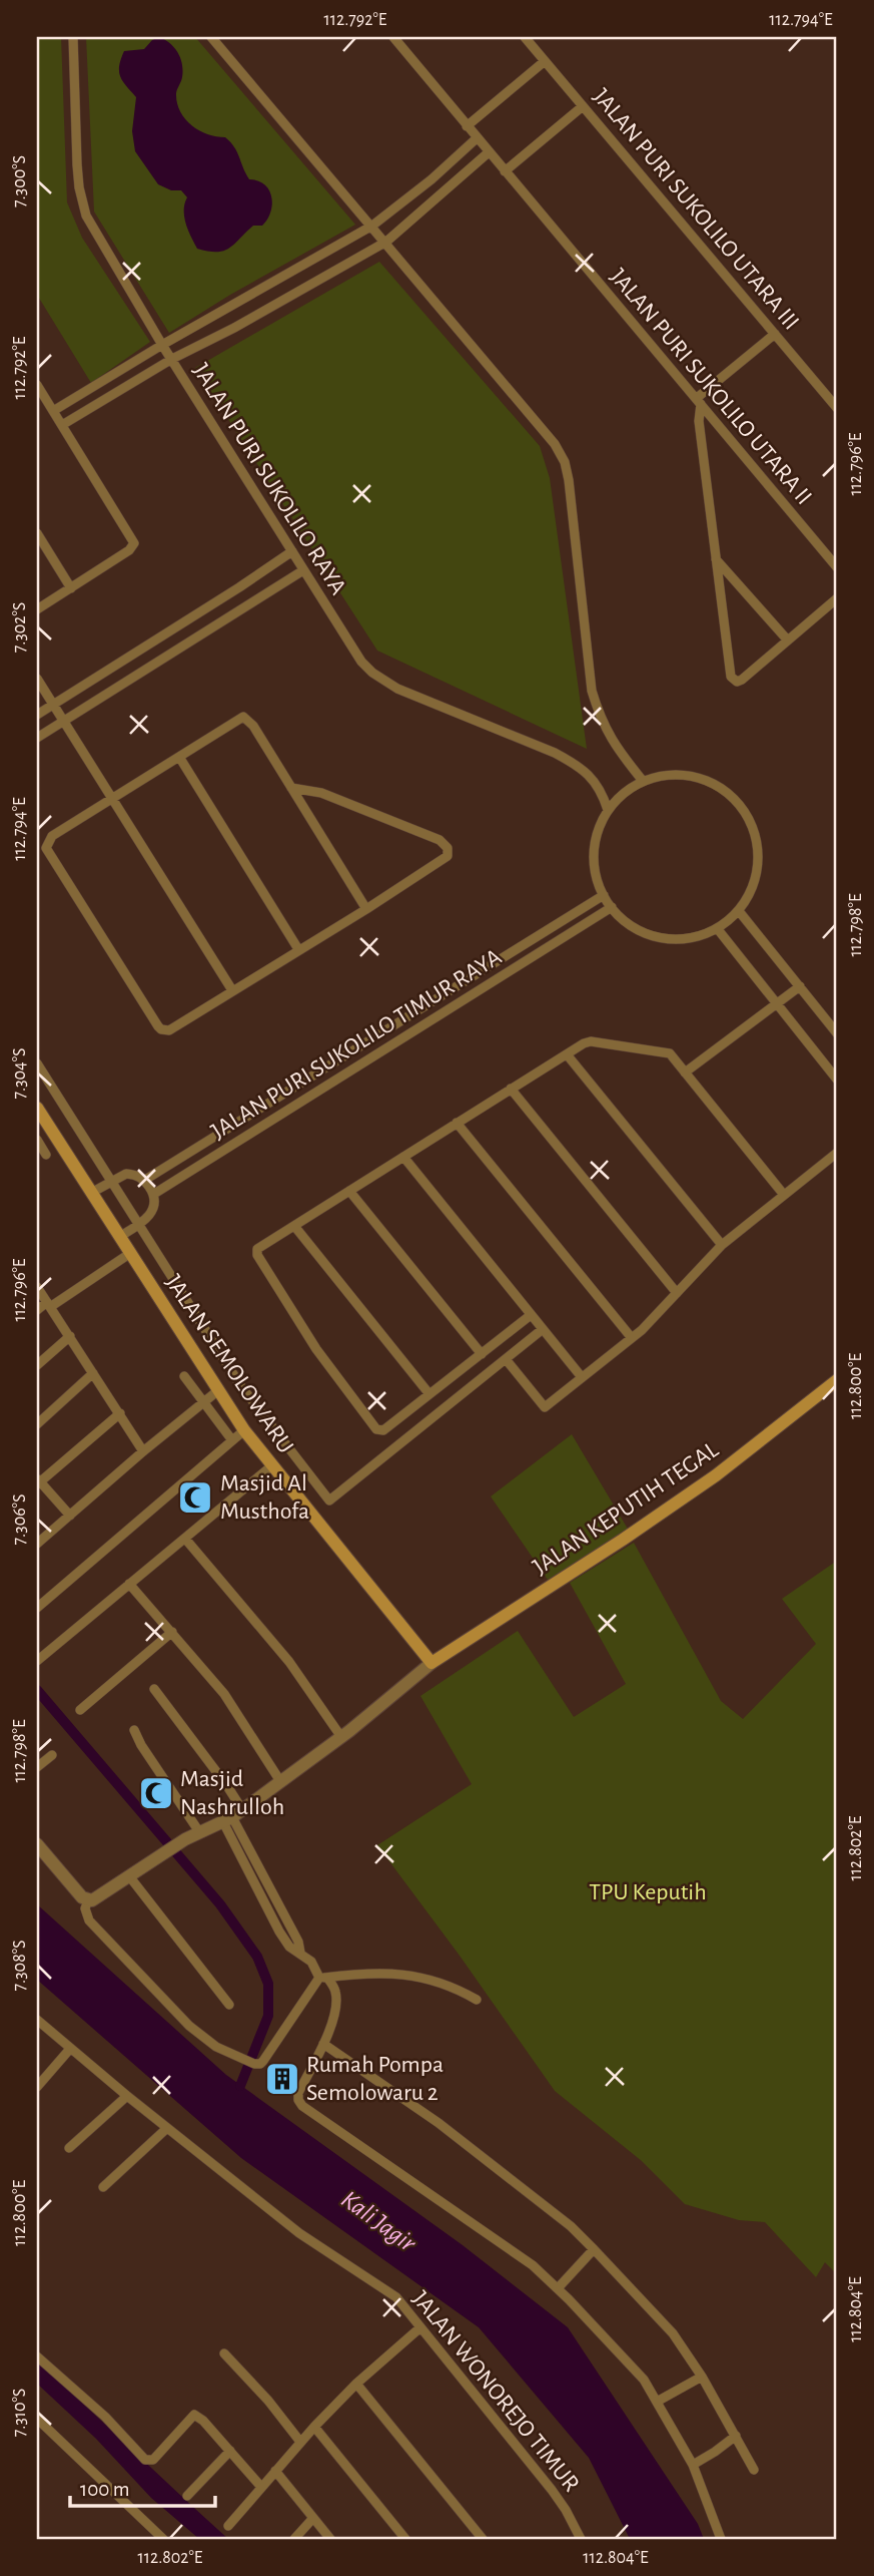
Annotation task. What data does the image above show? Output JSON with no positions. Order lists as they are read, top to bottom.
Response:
{
  "streets": {
    "main road": ["JALAN SEMOLOWARU", "JALAN KEPUTIH TEGAL"],
    "street": [
      "JALAN PURI SUKOLILO UTARA III",
      "JALAN PURI SUKOLILO UTARA II",
      "JALAN PURI SUKOLILO RAYA",
      "JALAN PURI SUKOLILO TIMUR RAYA",
      "JALAN WONOREJO TIMUR"
    ]
  },
  "crossings": [
    ["JALAN PURI SUKOLILO RAYA", "JALAN PURI SUKOLILO TIMUR RAYA"],
    ["JALAN SEMOLOWARU", "JALAN KEPUTIH TEGAL"]
  ],
  "water": ["Kali Jagir"],
  "parks": ["TPU Keputih"],
  "places": {
    "mosque": ["Masjid Al Musthofa", "Masjid Nashrulloh"],
    "building": ["Rumah Pompa Semolowaru 2"]
  },
  "scale_bar": "100 m",
  "coordinates": [
    "112.792°E",
    "112.794°E",
    "7.300°S",
    "112.796°E",
    "7.302°S",
    "112.798°E",
    "7.304°S",
    "112.800°E",
    "7.306°S",
    "112.802°E",
    "7.308°S",
    "112.804°E",
    "7.310°S"
  ]
}
